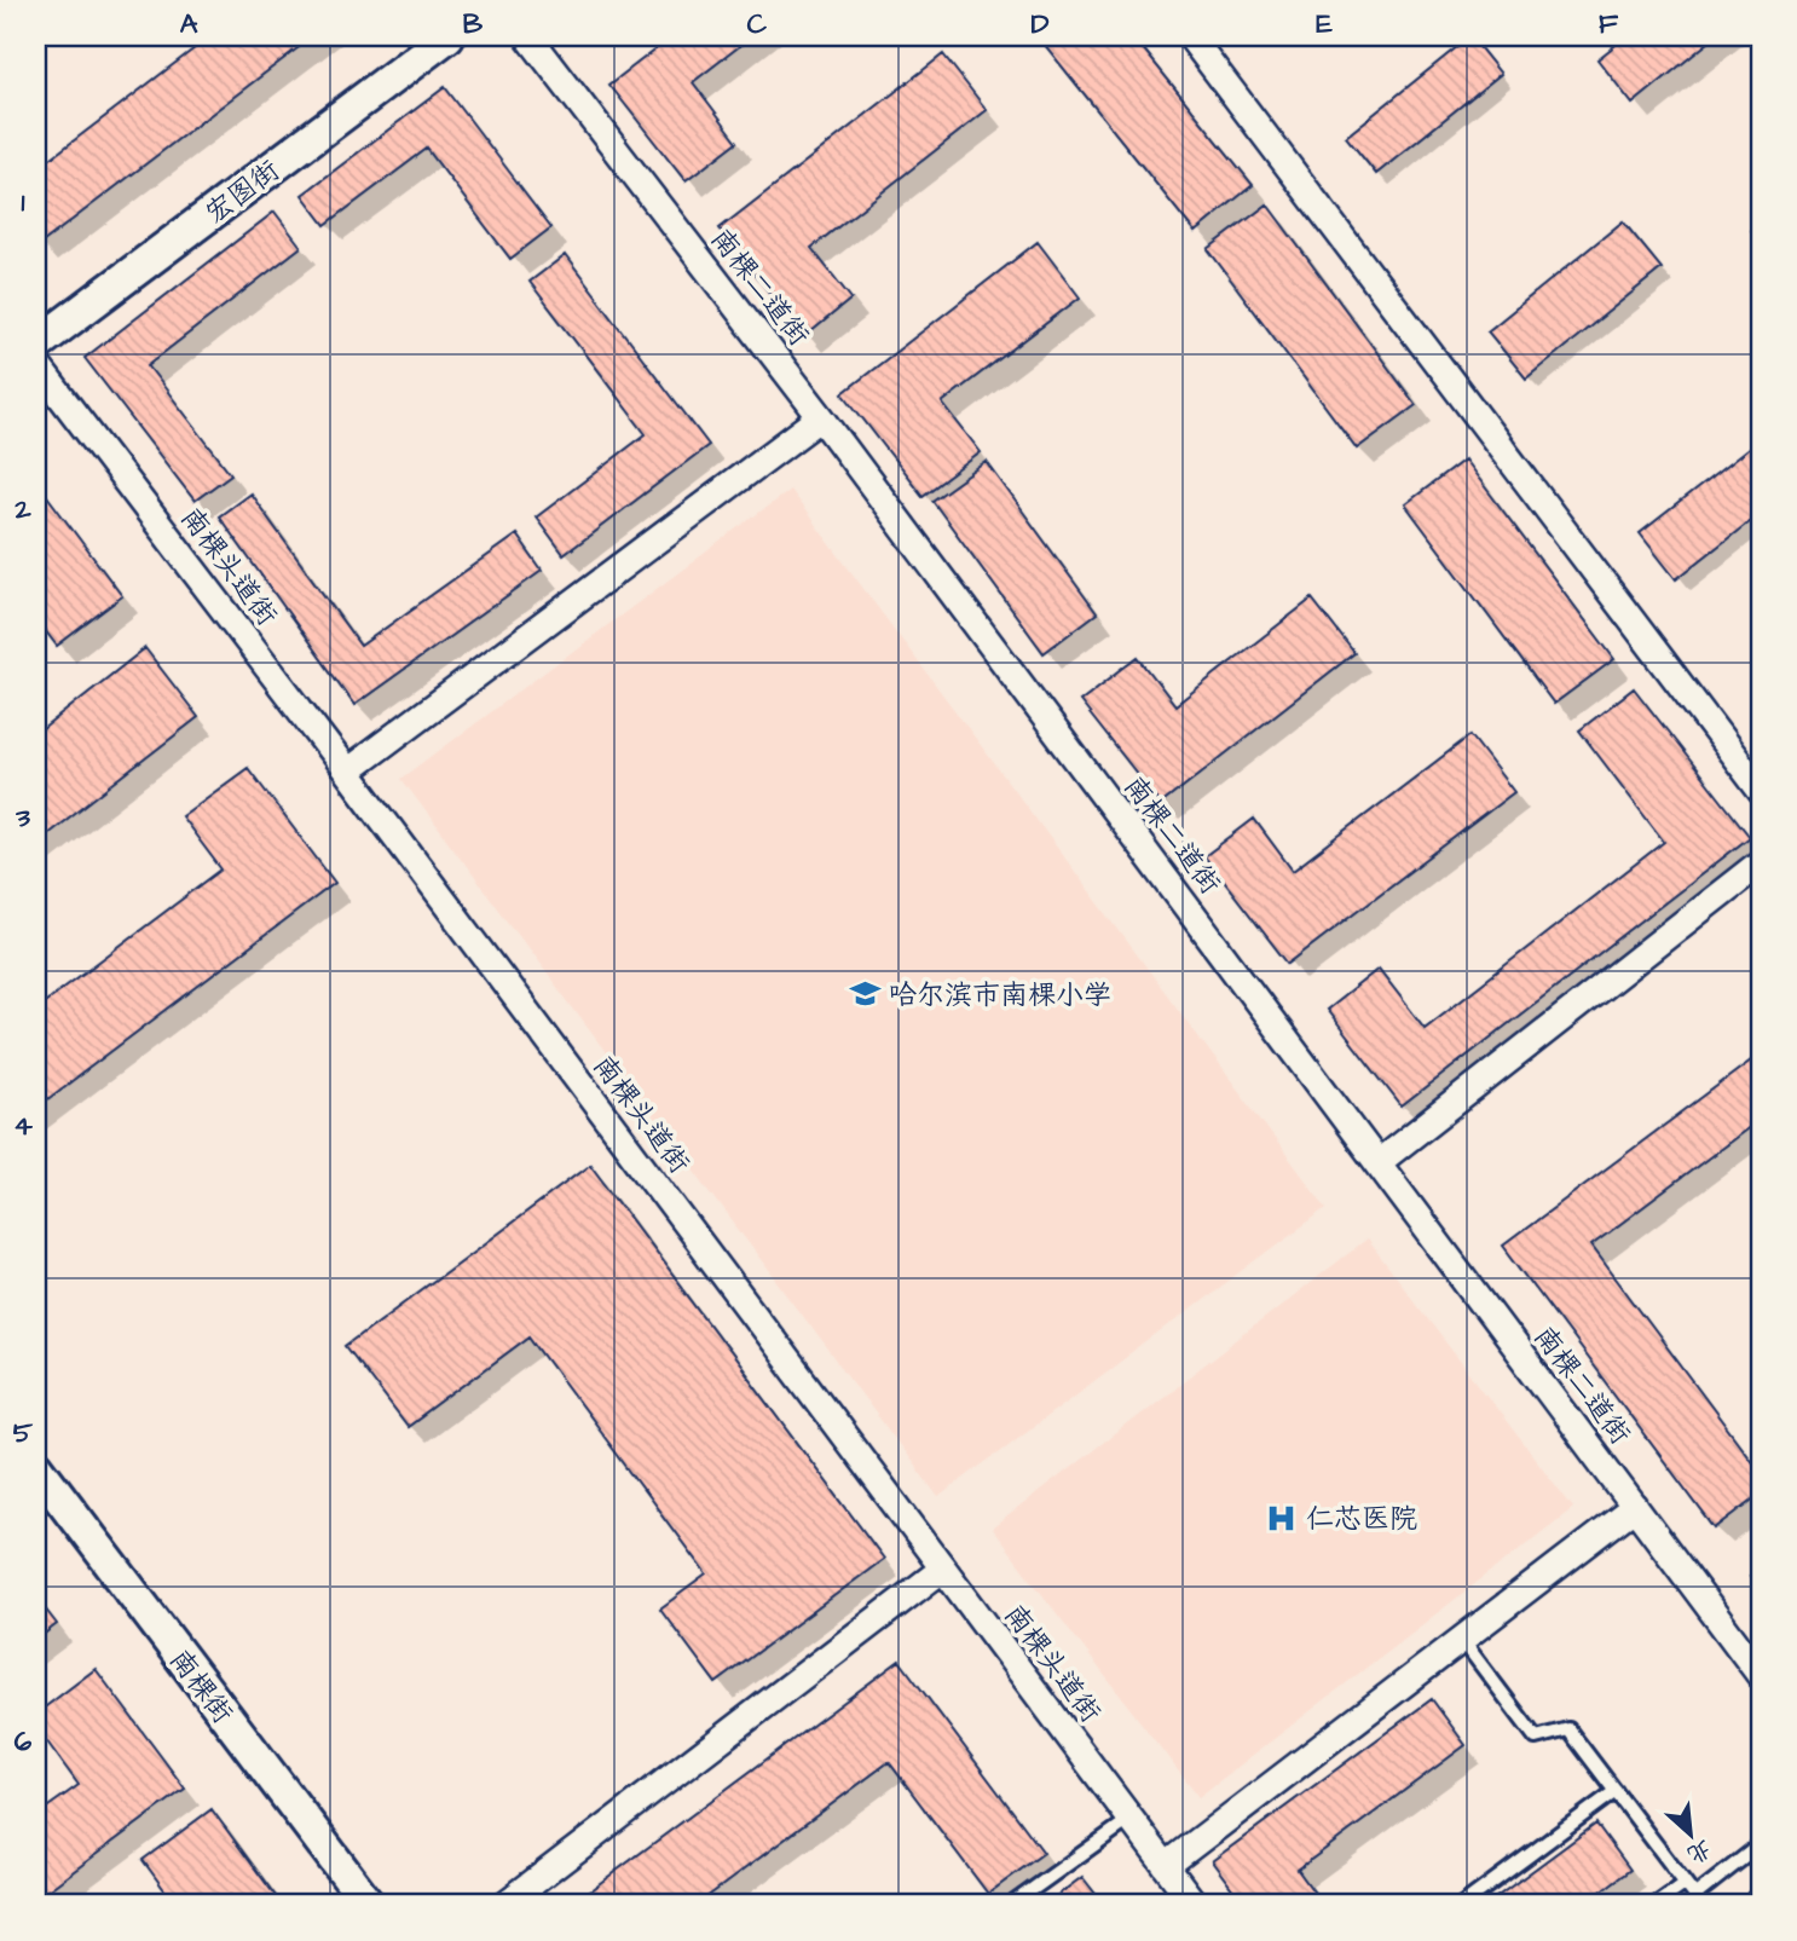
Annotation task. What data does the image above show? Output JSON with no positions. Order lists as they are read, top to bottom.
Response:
{
  "streets": {
    "street": [
      "宏图街",
      "南棵二道街",
      "南棵头道街",
      "南棵街"
    ]
  },
  "places": {
    "school or university": ["哈尔滨市南棵小学"],
    "hospital": ["仁芯医院"]
  },
  "north": "bottom right",
  "grid": {
    "columns": [
      "A",
      "B",
      "C",
      "D",
      "E",
      "F"
    ],
    "rows": [
      "1",
      "2",
      "3",
      "4",
      "5",
      "6"
    ]
  }
}
